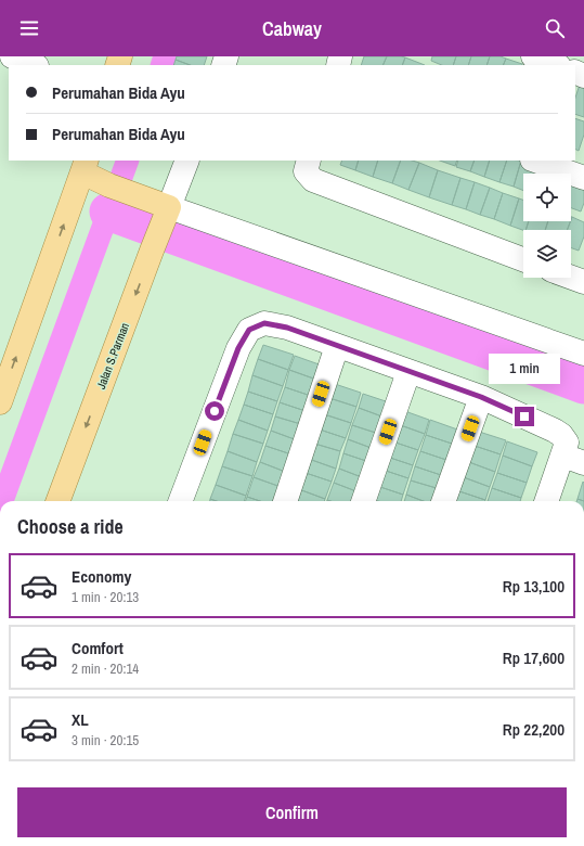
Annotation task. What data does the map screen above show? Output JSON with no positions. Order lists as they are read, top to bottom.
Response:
{
  "streets": {
    "main road": ["Jalan S.Parman"]
  },
  "page": {
    "header": "Cabway",
    "banner": ["Perumahan Bida Ayu", "Perumahan Bida Ayu"],
    "bubble": "1 min",
    "heading": "Choose a ride",
    "list": [
      {
        "name": "Economy",
        "note": "1 min · 20:13",
        "value": "Rp 13,100"
      },
      {
        "name": "Comfort",
        "note": "2 min · 20:14",
        "value": "Rp 17,600"
      },
      {
        "name": "XL",
        "note": "3 min · 20:15",
        "value": "Rp 22,200"
      }
    ],
    "buttons": "Confirm"
  }
}
